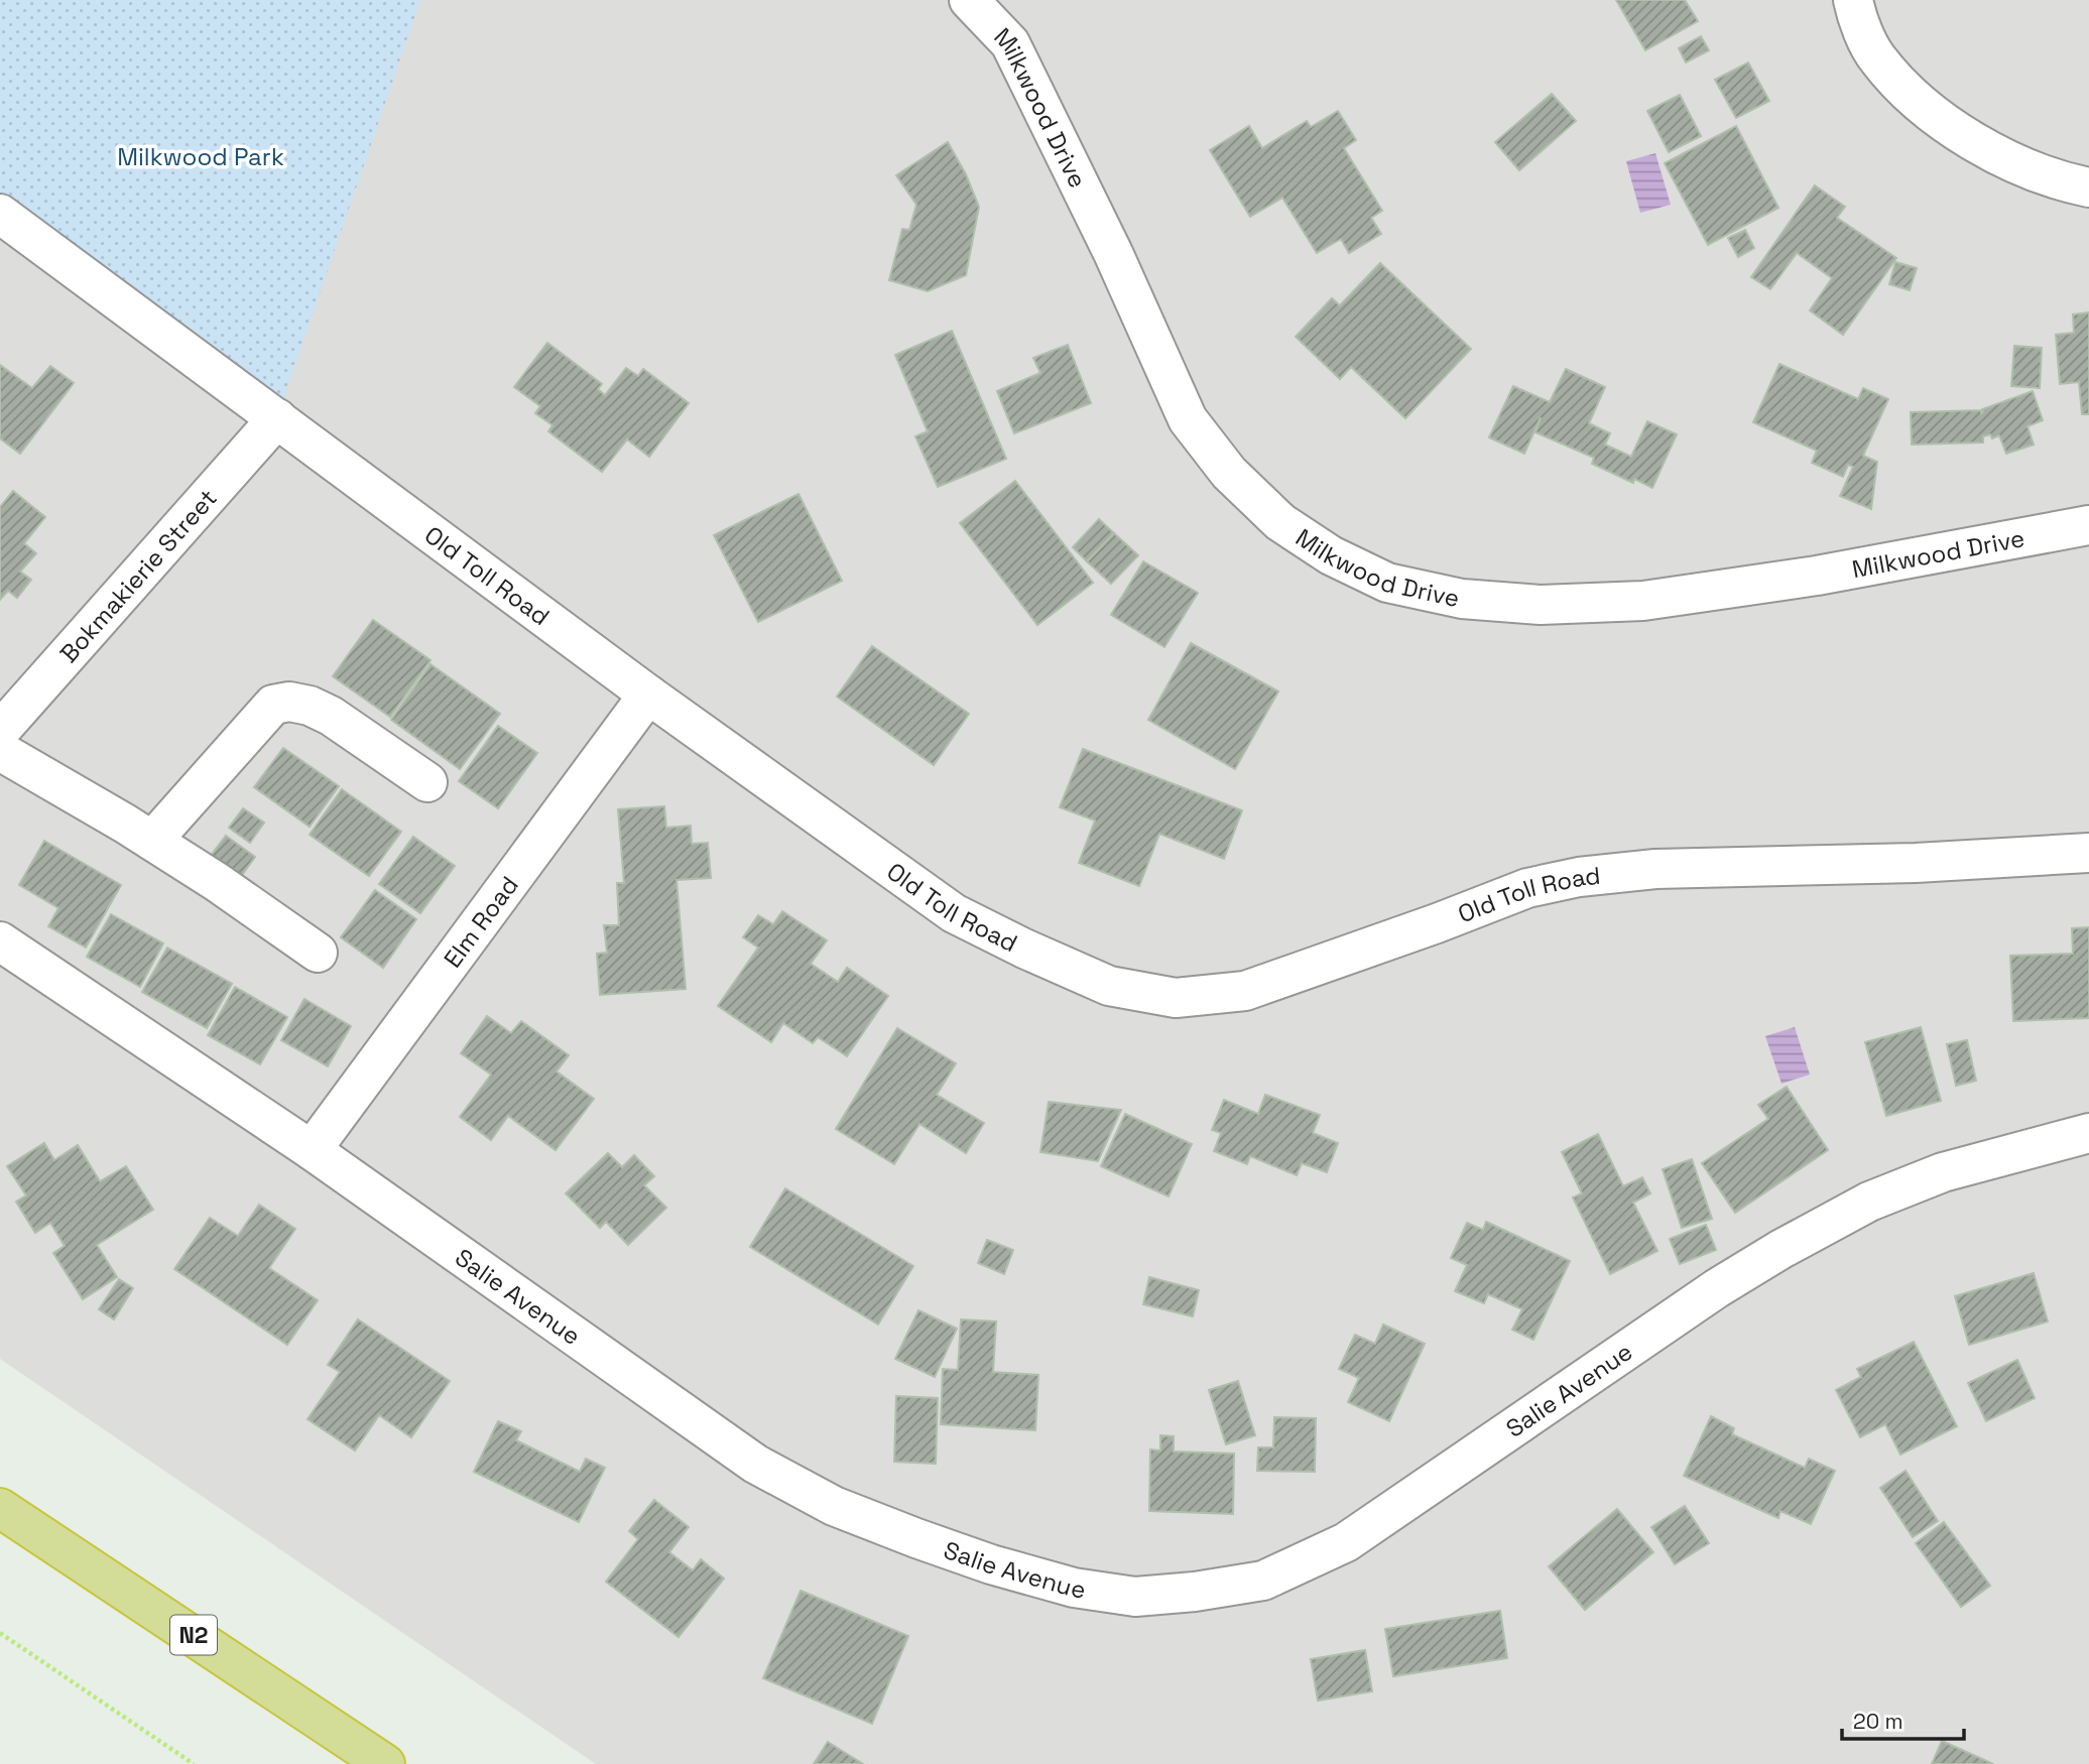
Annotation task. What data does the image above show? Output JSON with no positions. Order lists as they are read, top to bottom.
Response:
{
  "streets": {
    "highway": ["N2"],
    "street": [
      "Milkwood Drive",
      "Bokmakierie Street",
      "Old Toll Road",
      "Elm Road",
      "Salie Avenue"
    ]
  },
  "crossings": [
    ["Bokmakierie Street", "Old Toll Road"],
    ["Old Toll Road", "Elm Road"],
    ["Elm Road", "Salie Avenue"]
  ],
  "parks": ["Milkwood Park"],
  "scale_bar": "20 m"
}
